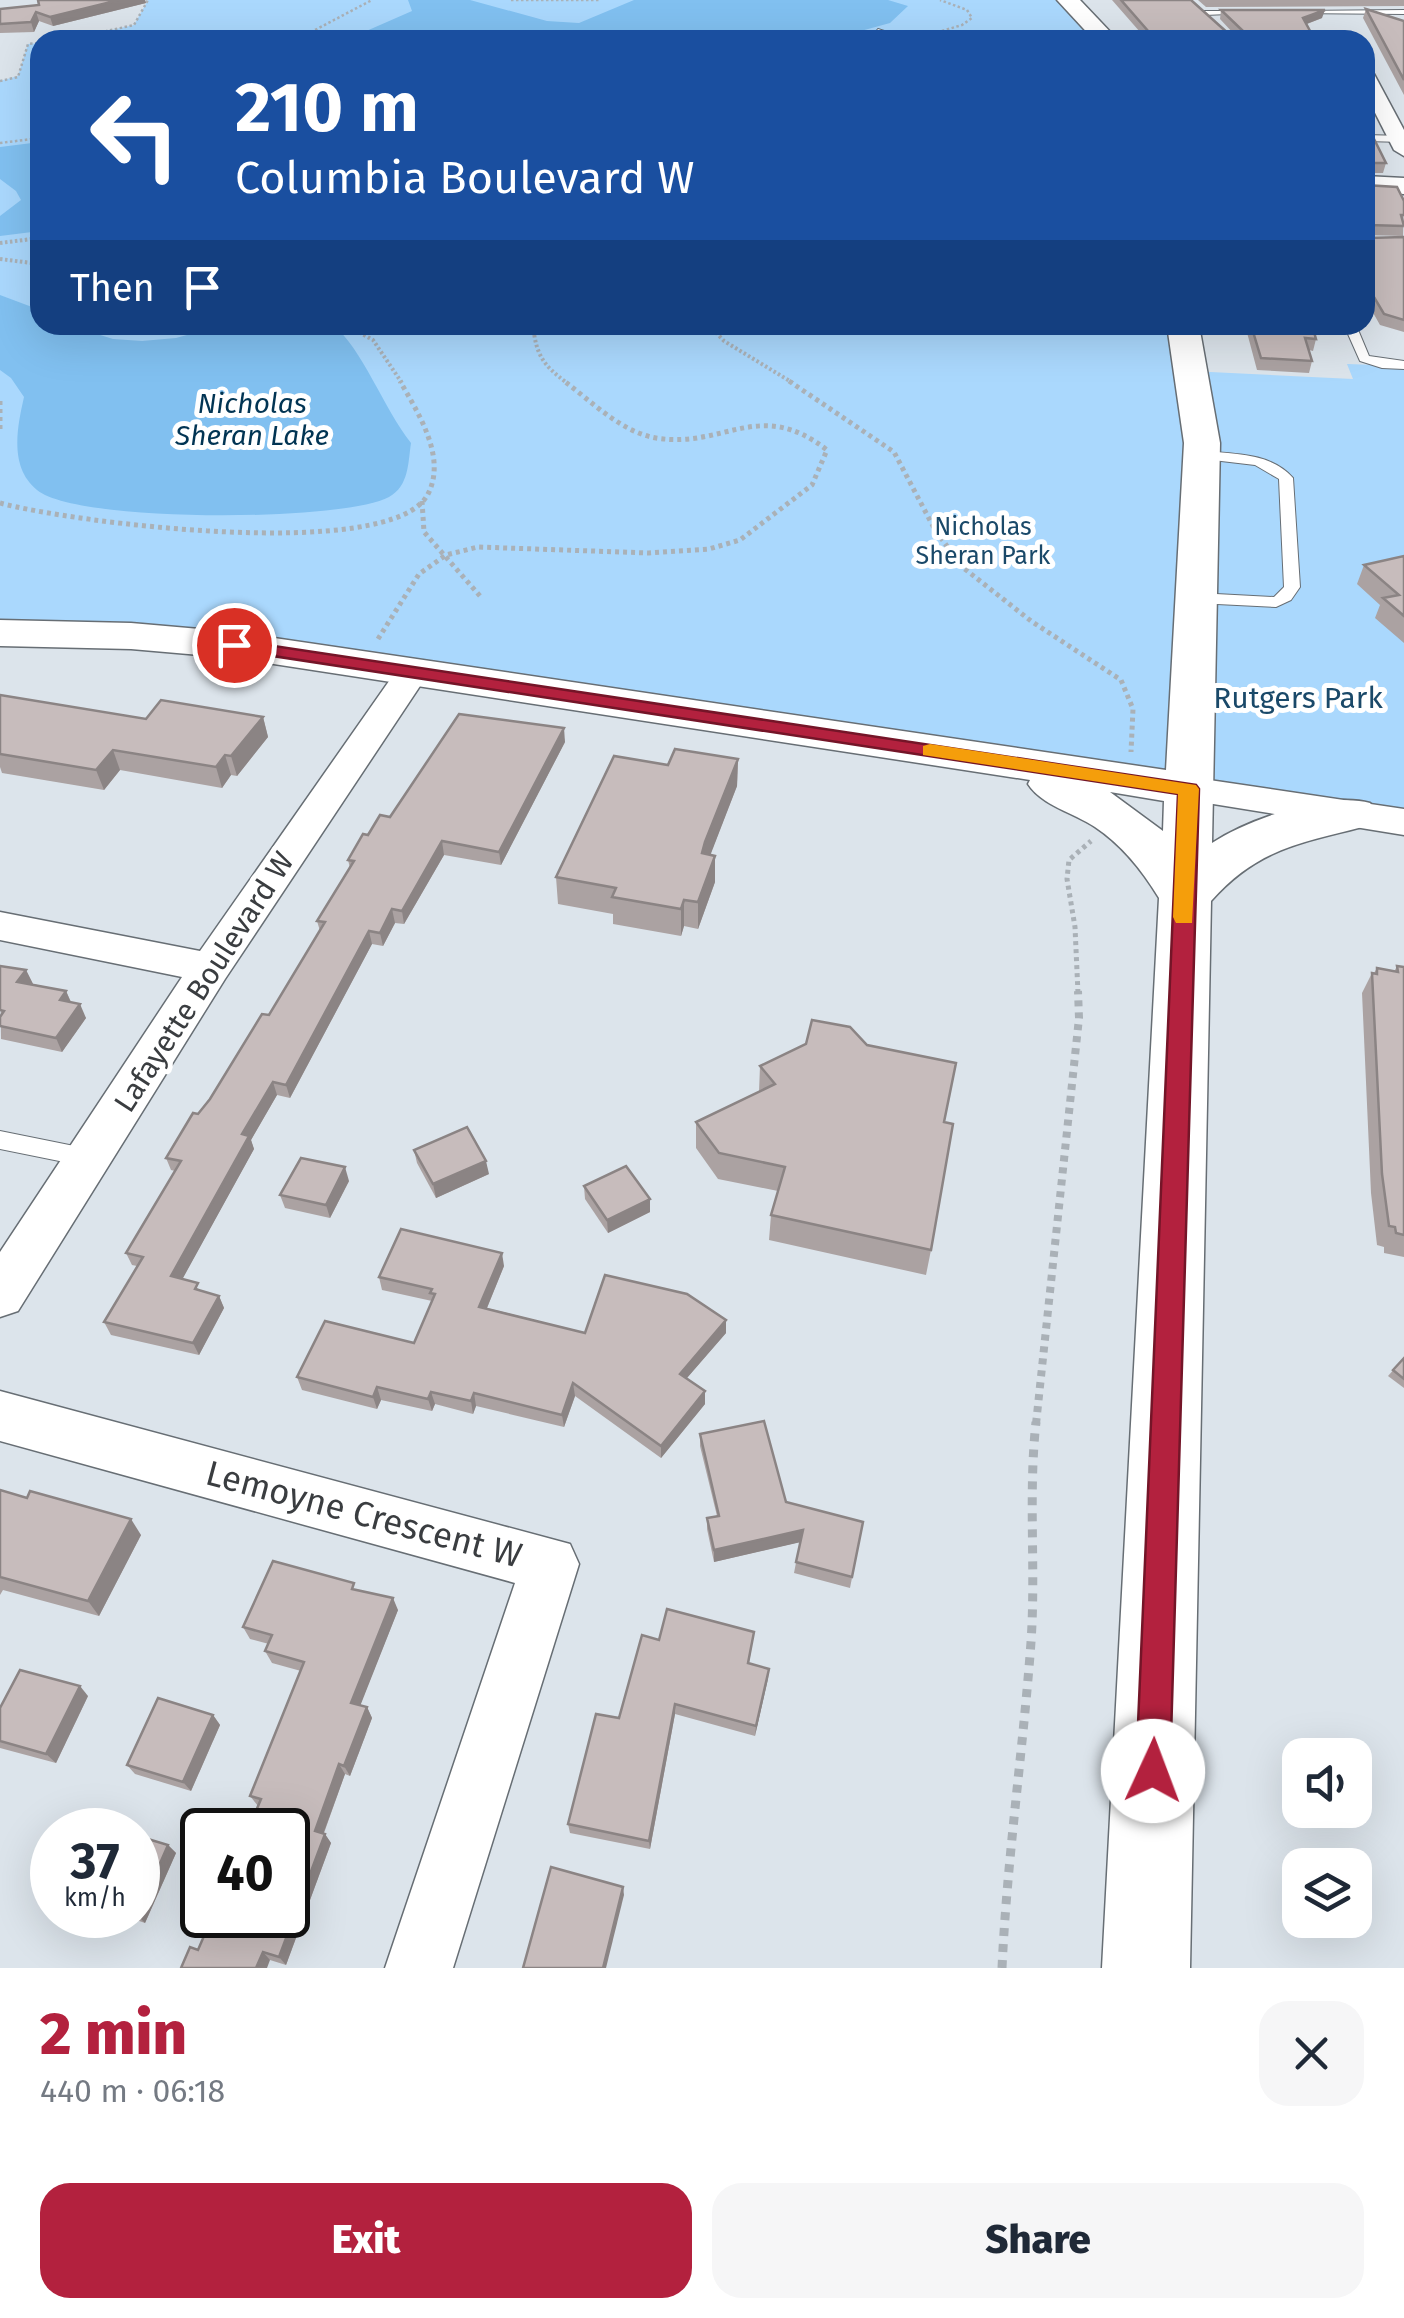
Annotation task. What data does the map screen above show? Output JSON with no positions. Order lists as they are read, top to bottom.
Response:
{
  "streets": {
    "street": ["Lafayette Boulevard W", "Lemoyne Crescent W"]
  },
  "water": ["Nicholas Sheran Lake"],
  "parks": ["Nicholas Sheran Park", "Rutgers Park"],
  "page": {
    "turn": ["210 m", "Columbia Boulevard W"],
    "then": "Then",
    "speed": "37 km/h",
    "limit": "40",
    "heading": ["2 min", "440 m · 06:18"],
    "buttons": ["Exit", "Share"]
  }
}
